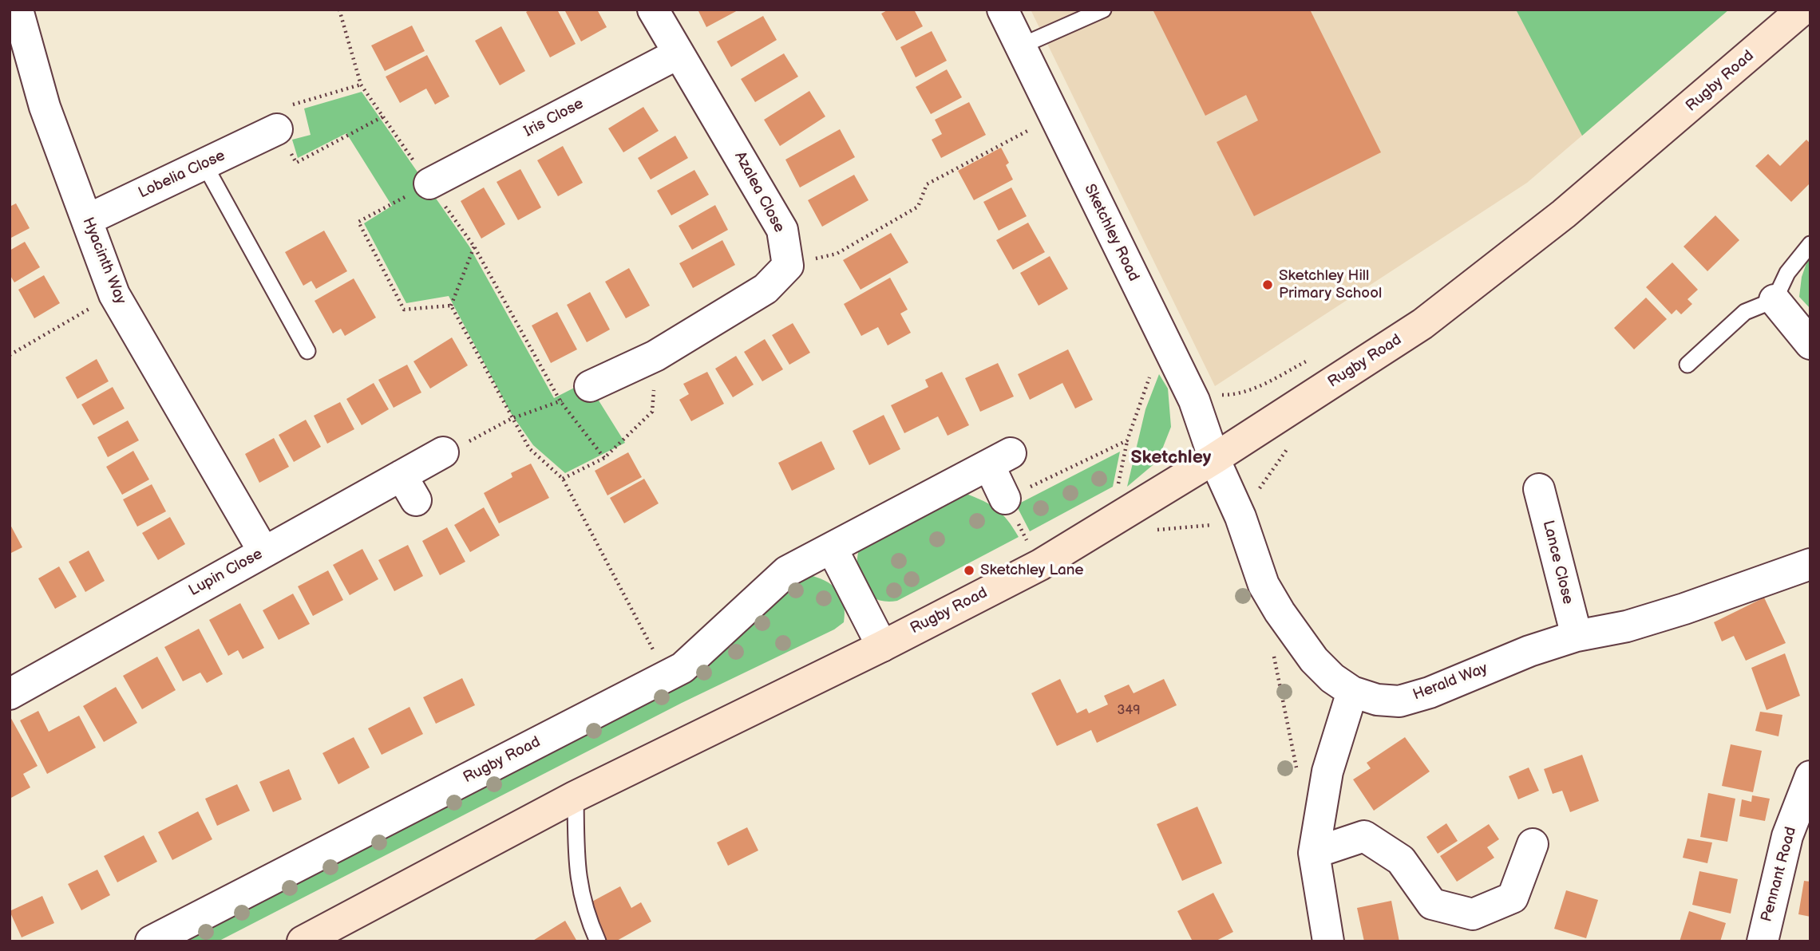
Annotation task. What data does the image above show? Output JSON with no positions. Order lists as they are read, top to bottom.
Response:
{
  "streets": {
    "main road": ["Rugby Road"],
    "street": [
      "Iris Close",
      "Lobelia Close",
      "Azalea Close",
      "Sketchley Road",
      "Hyacinth Way",
      "Lance Close",
      "Lupin Close",
      "Herald Way",
      "Pennant Road"
    ]
  },
  "crossings": [
    ["Rugby Road", "Sketchley Road"],
    ["Rugby Road", "Herald Way"],
    ["Iris Close", "Azalea Close"],
    ["Lobelia Close", "Hyacinth Way"],
    ["Sketchley Road", "Herald Way"],
    ["Hyacinth Way", "Lupin Close"],
    ["Lance Close", "Herald Way"]
  ],
  "districts": ["Sketchley"],
  "places": ["Sketchley Hill Primary School", "Sketchley Lane"],
  "house_numbers": ["349"]
}
